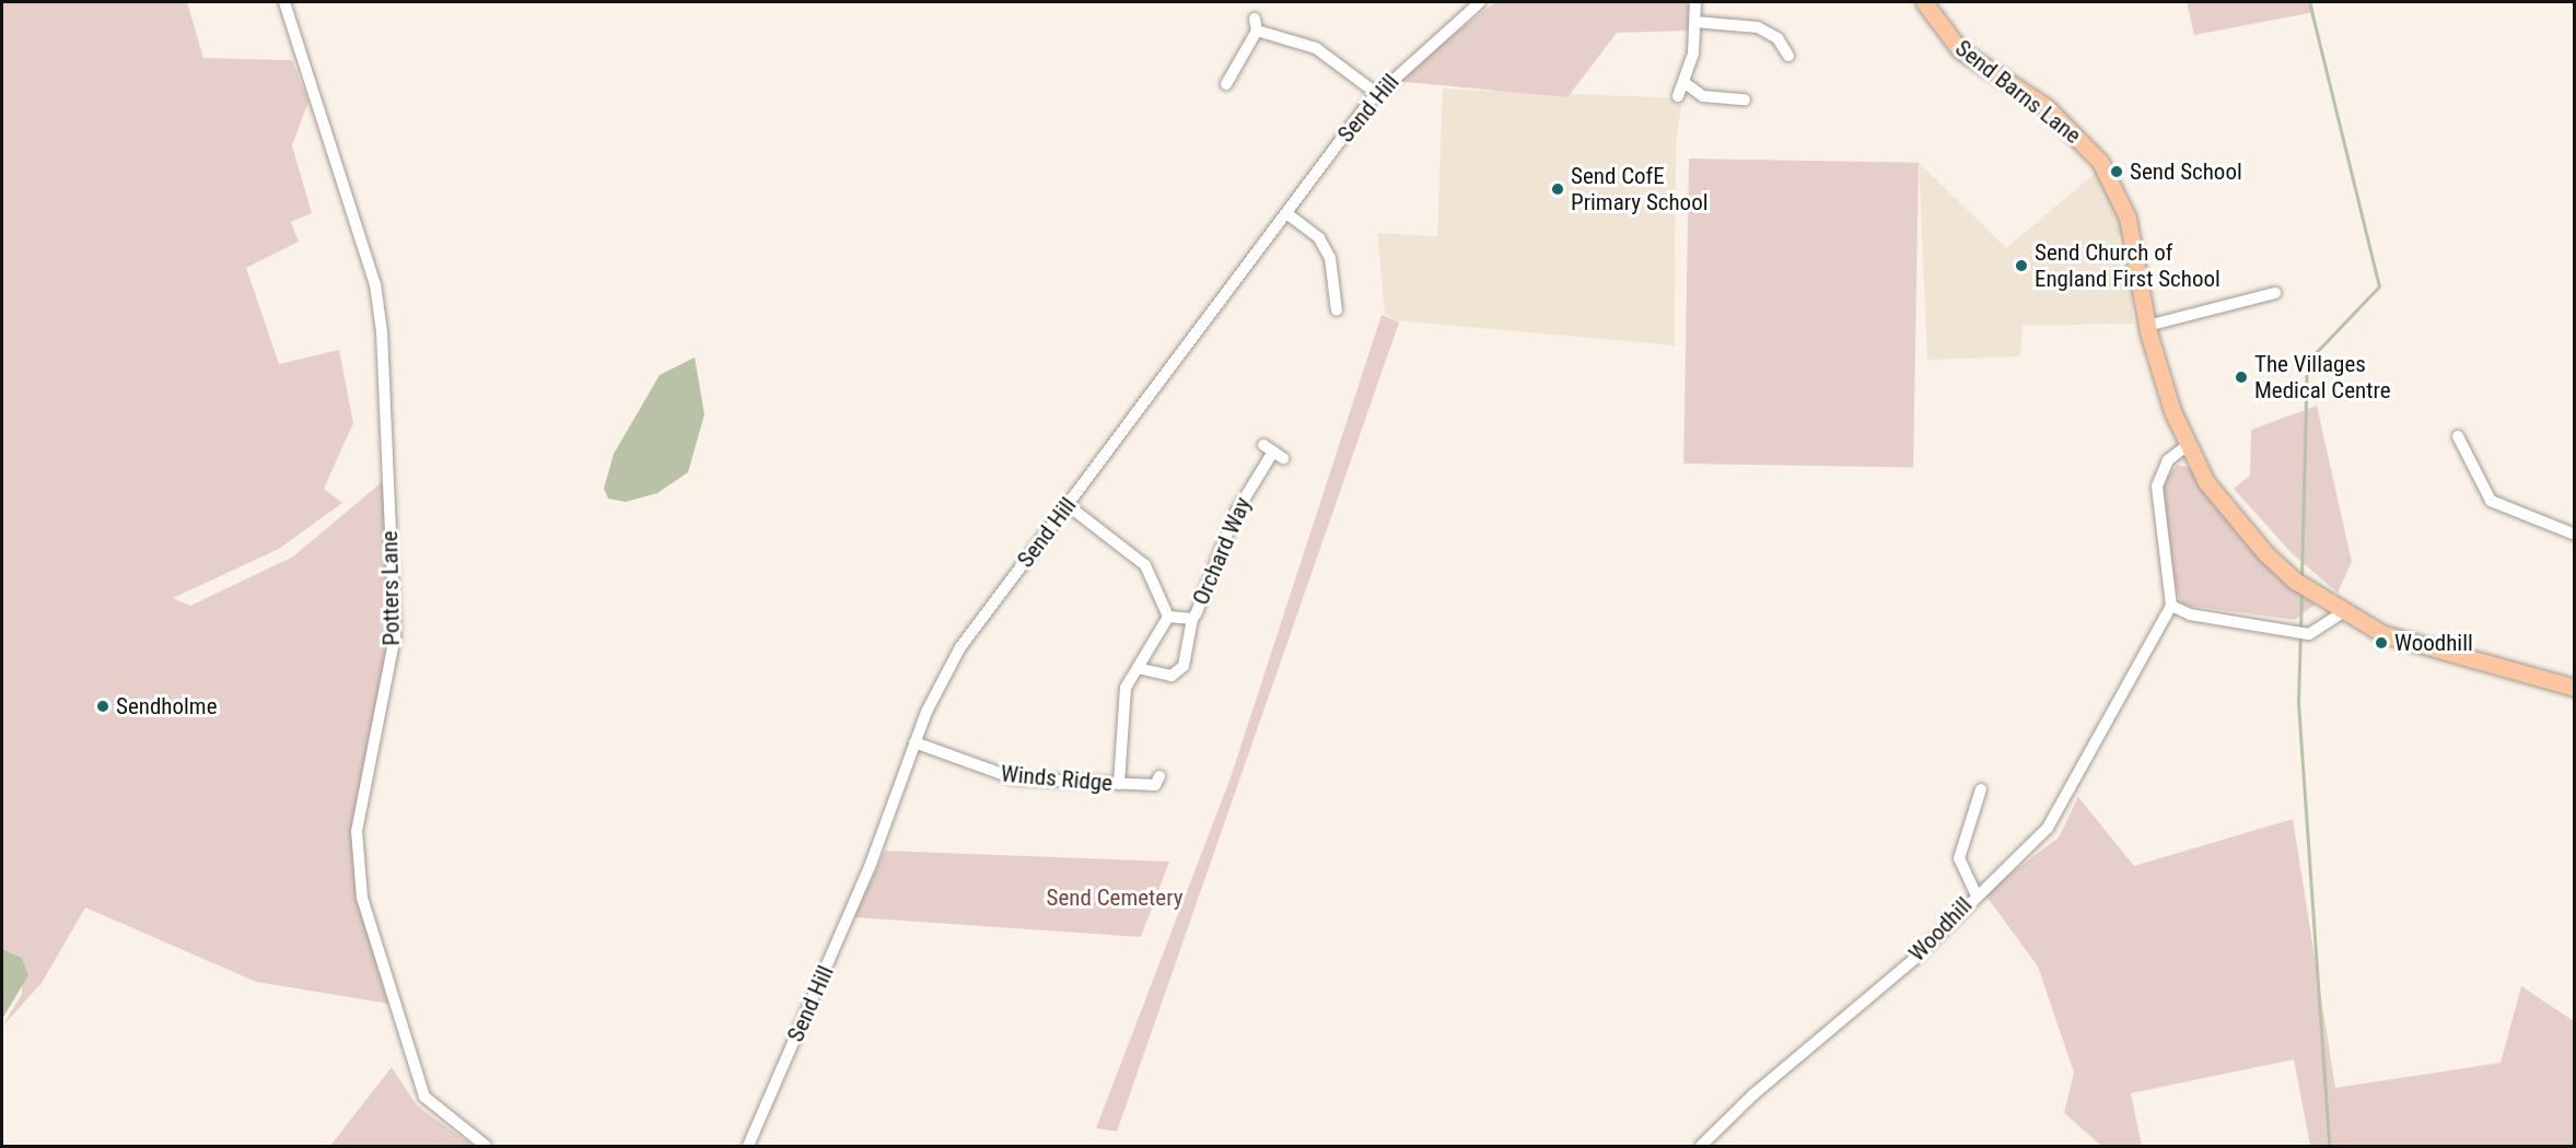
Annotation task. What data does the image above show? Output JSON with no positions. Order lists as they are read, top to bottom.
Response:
{
  "streets": {
    "main road": ["Send Barns Lane"],
    "street": [
      "Send Hill",
      "Orchard Way",
      "Potters Lane",
      "Winds Ridge",
      "Woodhill"
    ]
  },
  "crossings": [
    ["Send Hill", "Orchard Way"],
    ["Send Hill", "Winds Ridge"],
    ["Orchard Way", "Winds Ridge"]
  ],
  "parks": ["Send Cemetery"],
  "places": [
    "Send School",
    "Send CofE Primary School",
    "Send Church of England First School",
    "The Villages Medical Centre",
    "Woodhill",
    "Sendholme"
  ]
}
